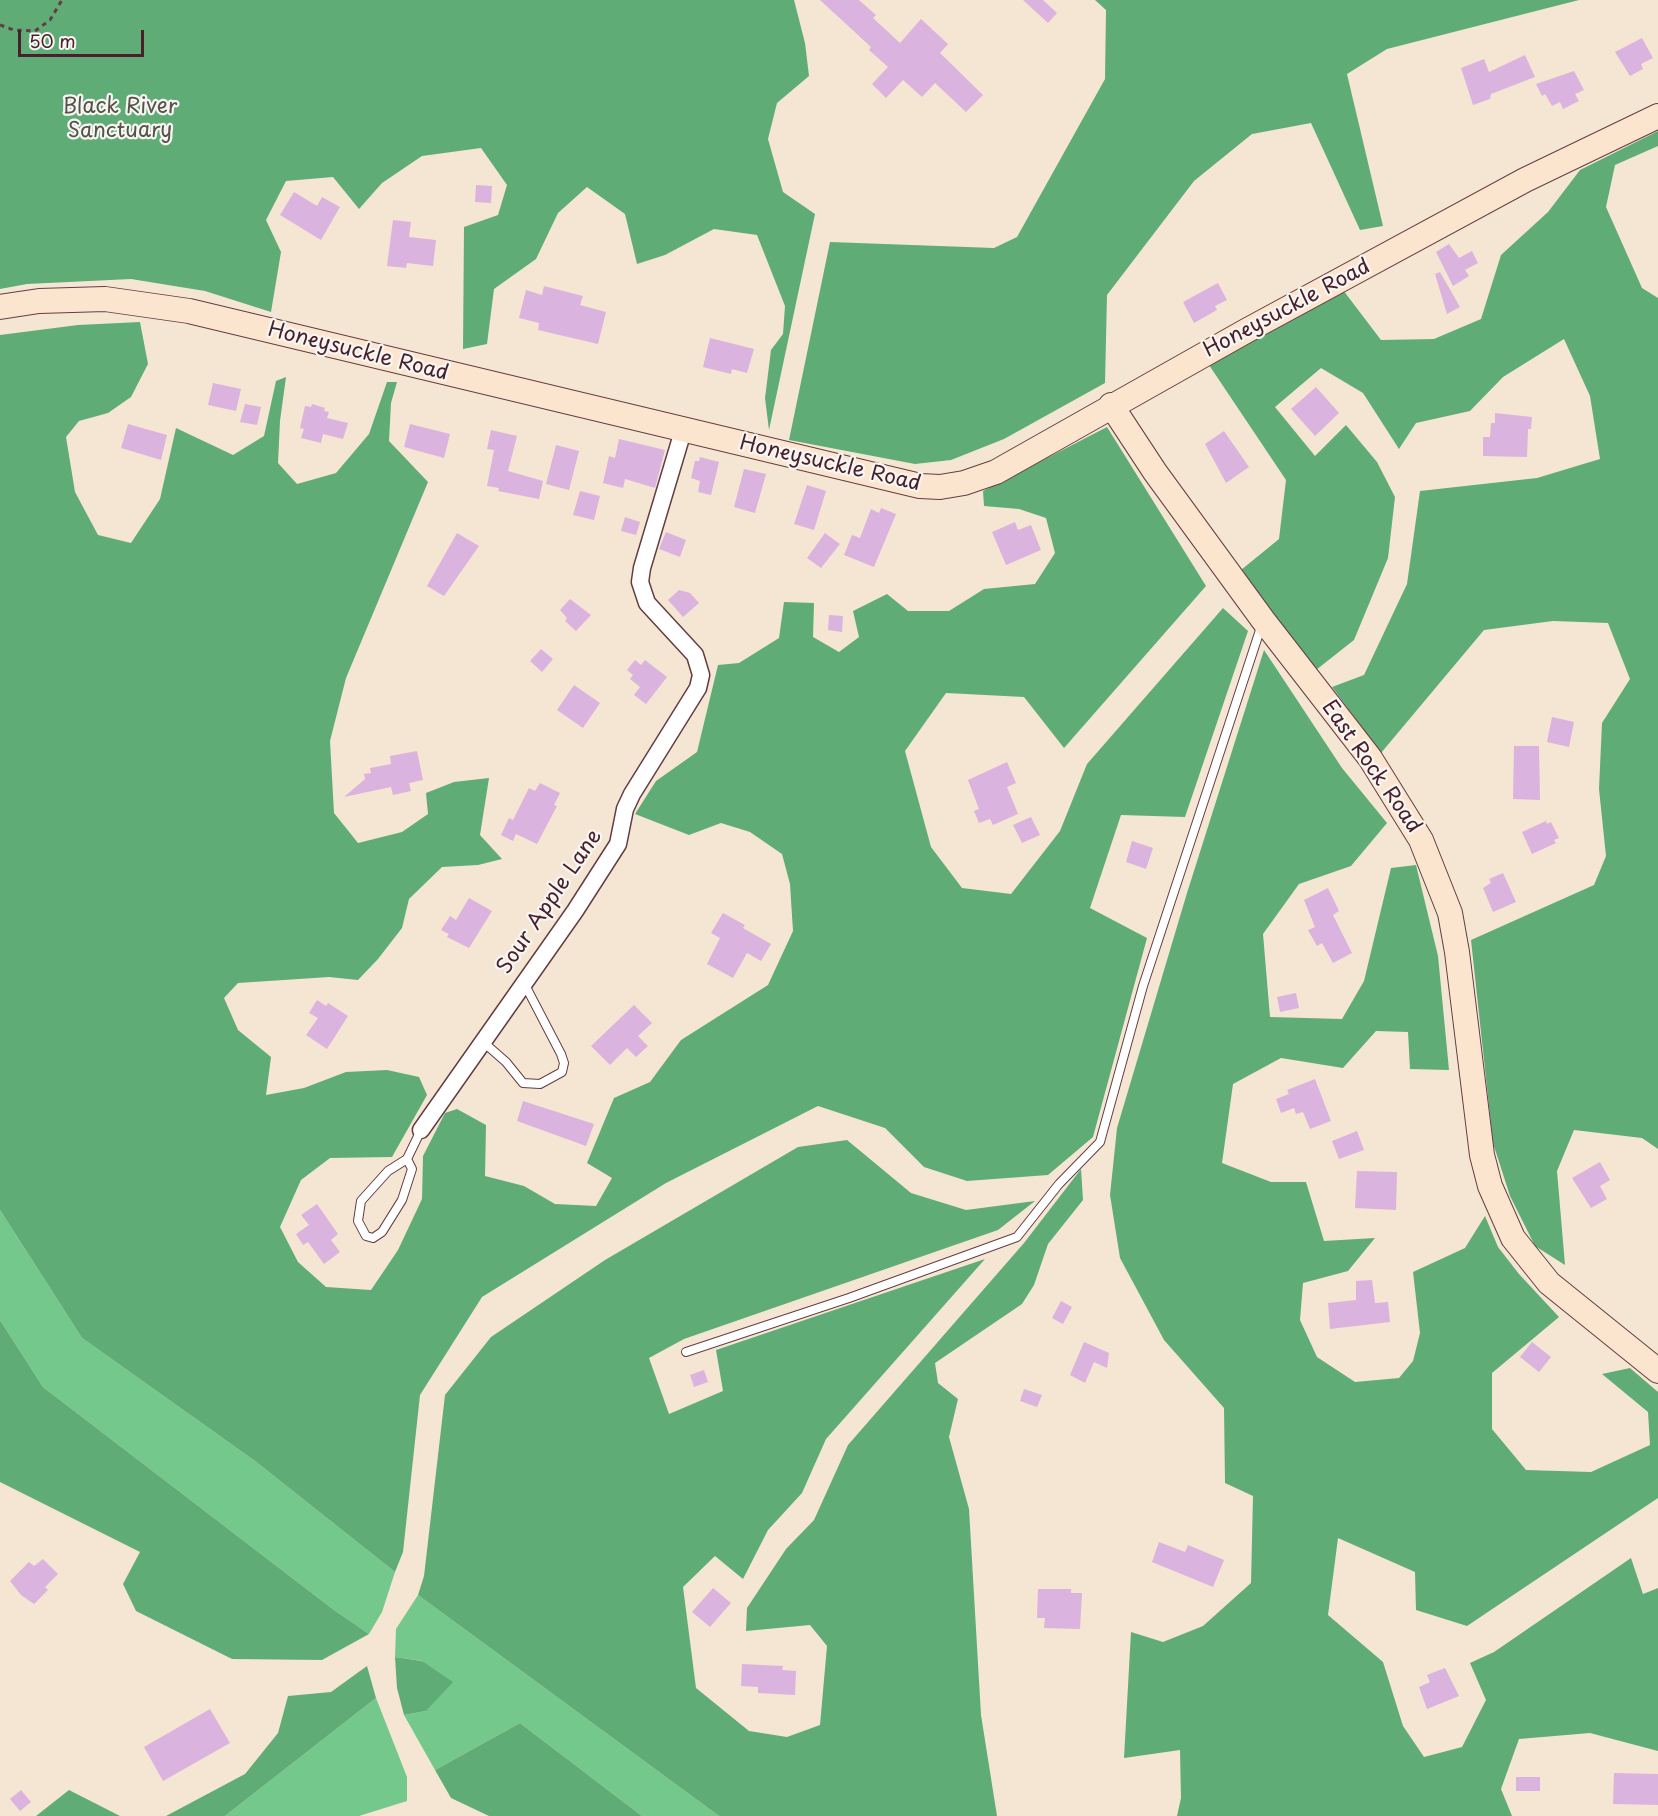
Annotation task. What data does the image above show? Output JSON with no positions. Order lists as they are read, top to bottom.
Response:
{
  "streets": {
    "street": ["Honeysuckle Road", "East Rock Road", "Sour Apple Lane"]
  },
  "crossings": [
    ["Honeysuckle Road", "East Rock Road"],
    ["Honeysuckle Road", "Sour Apple Lane"]
  ],
  "parks": ["Black River Sanctuary"],
  "scale_bar": "50 m"
}
